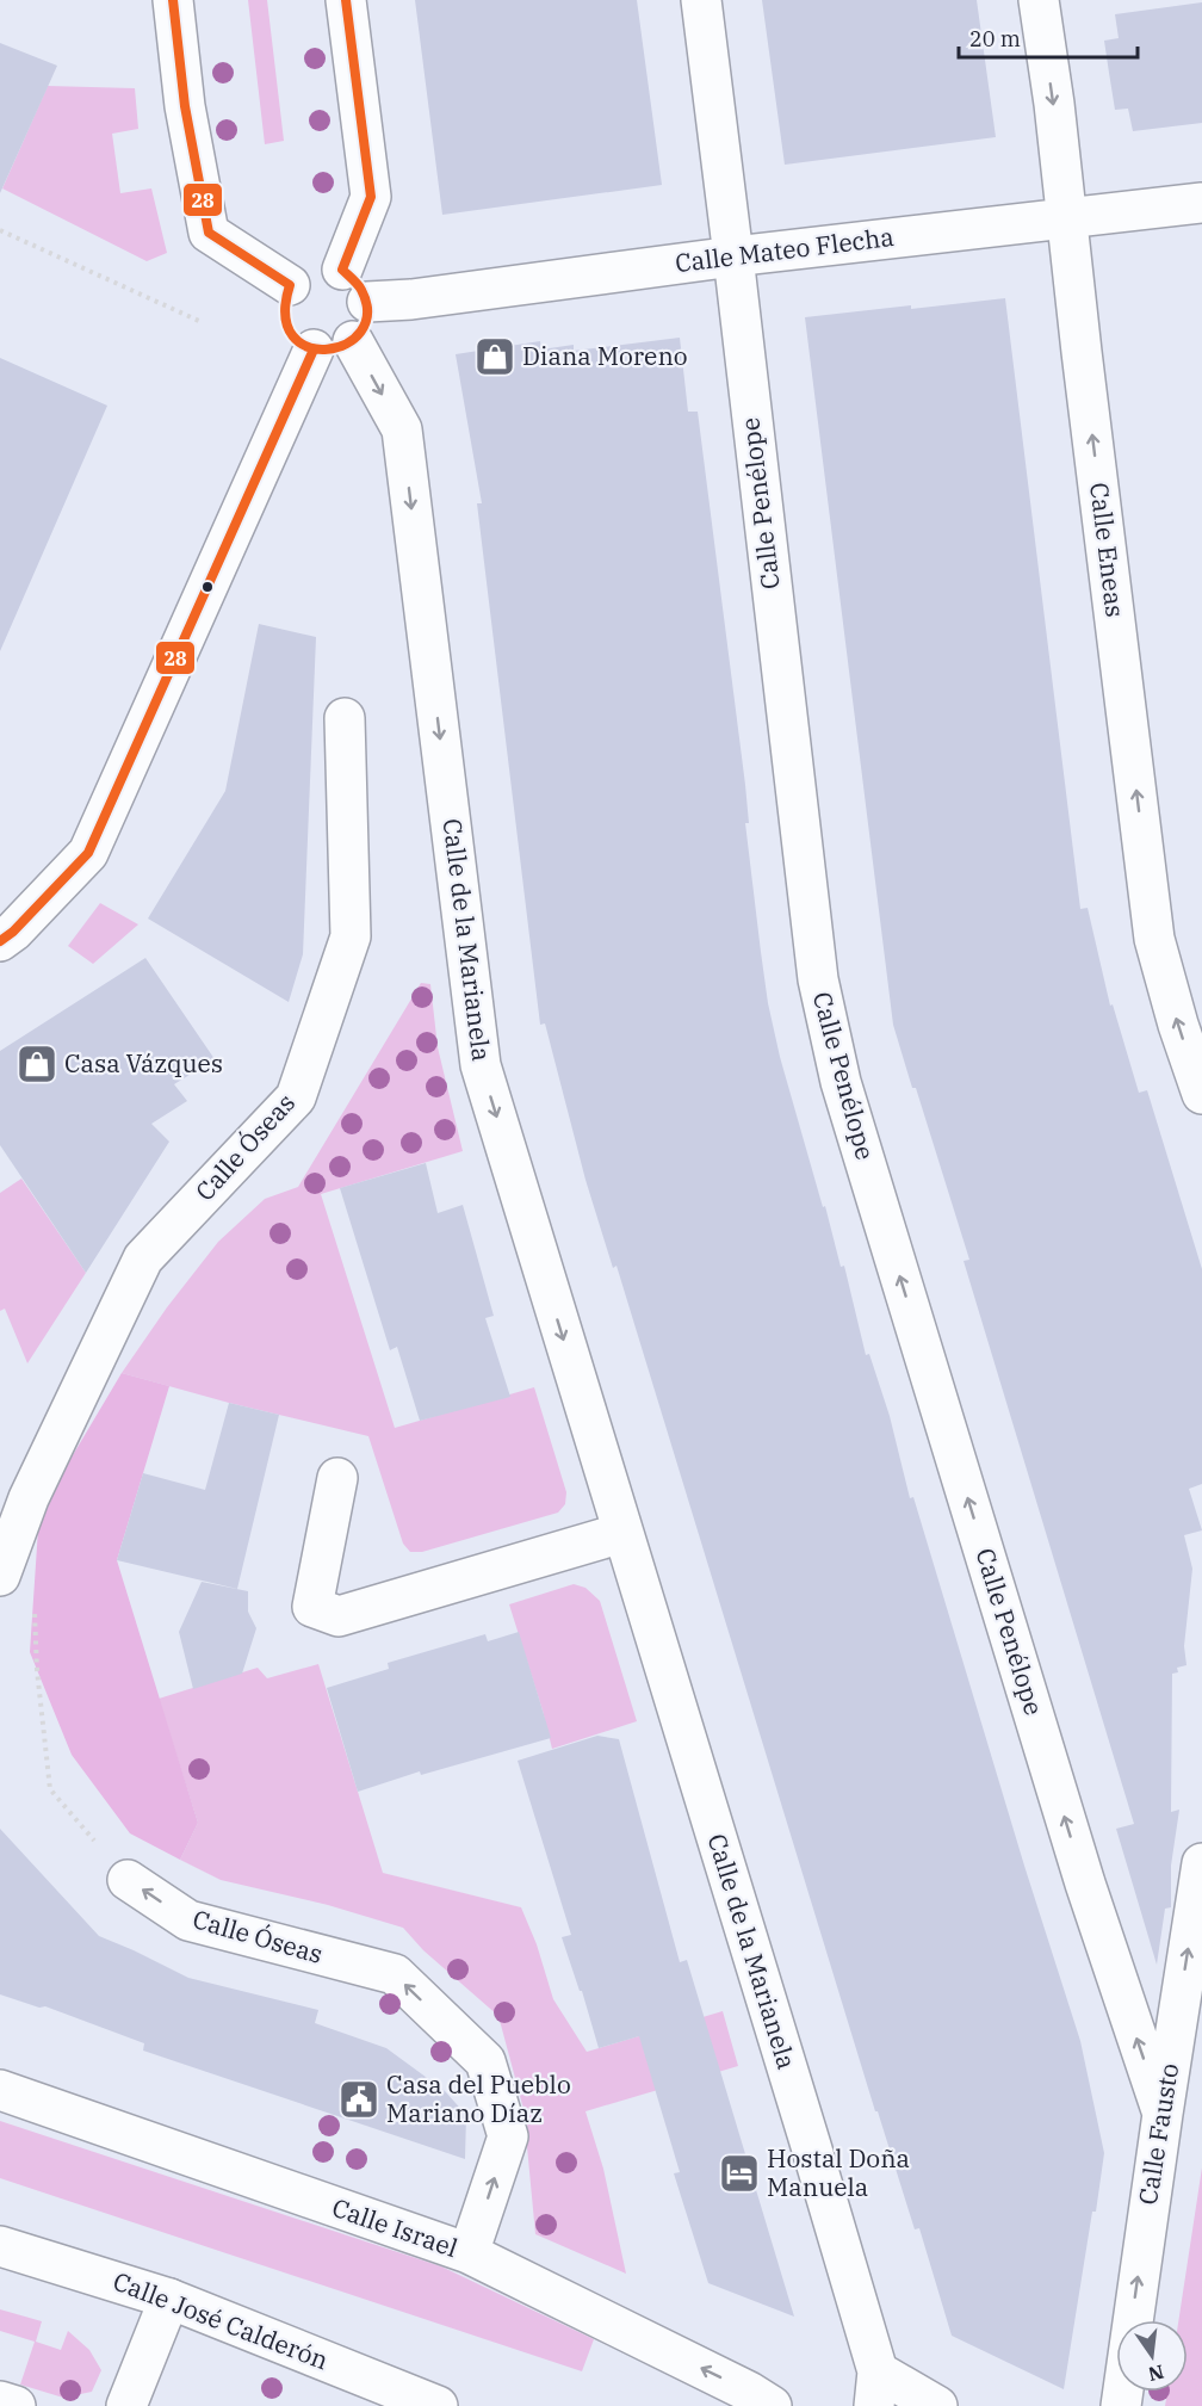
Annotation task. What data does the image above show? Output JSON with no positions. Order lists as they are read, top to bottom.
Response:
{
  "streets": {
    "street": [
      "Calle Mateo Flecha",
      "Calle Penélope",
      "Calle Eneas",
      "Calle de la Marianela",
      "Calle Óseas",
      "Calle Fausto",
      "Calle Israel",
      "Calle José Calderón"
    ]
  },
  "crossings": [
    ["Calle Mateo Flecha", "Calle Penélope"],
    ["Calle Mateo Flecha", "Calle Eneas"],
    ["Calle Mateo Flecha", "Calle de la Marianela"],
    ["Calle Penélope", "Calle Fausto"],
    ["Calle Óseas", "Calle Israel"]
  ],
  "one_way": [
    "Calle Penélope",
    "Calle de la Marianela",
    "Calle Fausto",
    "Calle Israel"
  ],
  "places": {
    "shop": ["Diana Moreno", "Casa Vázques"],
    "public building": ["Casa del Pueblo Mariano Díaz"],
    "hotel": ["Hostal Doña Manuela"]
  },
  "lines": ["transit line 28"],
  "scale_bar": "20 m",
  "north": "bottom"
}
